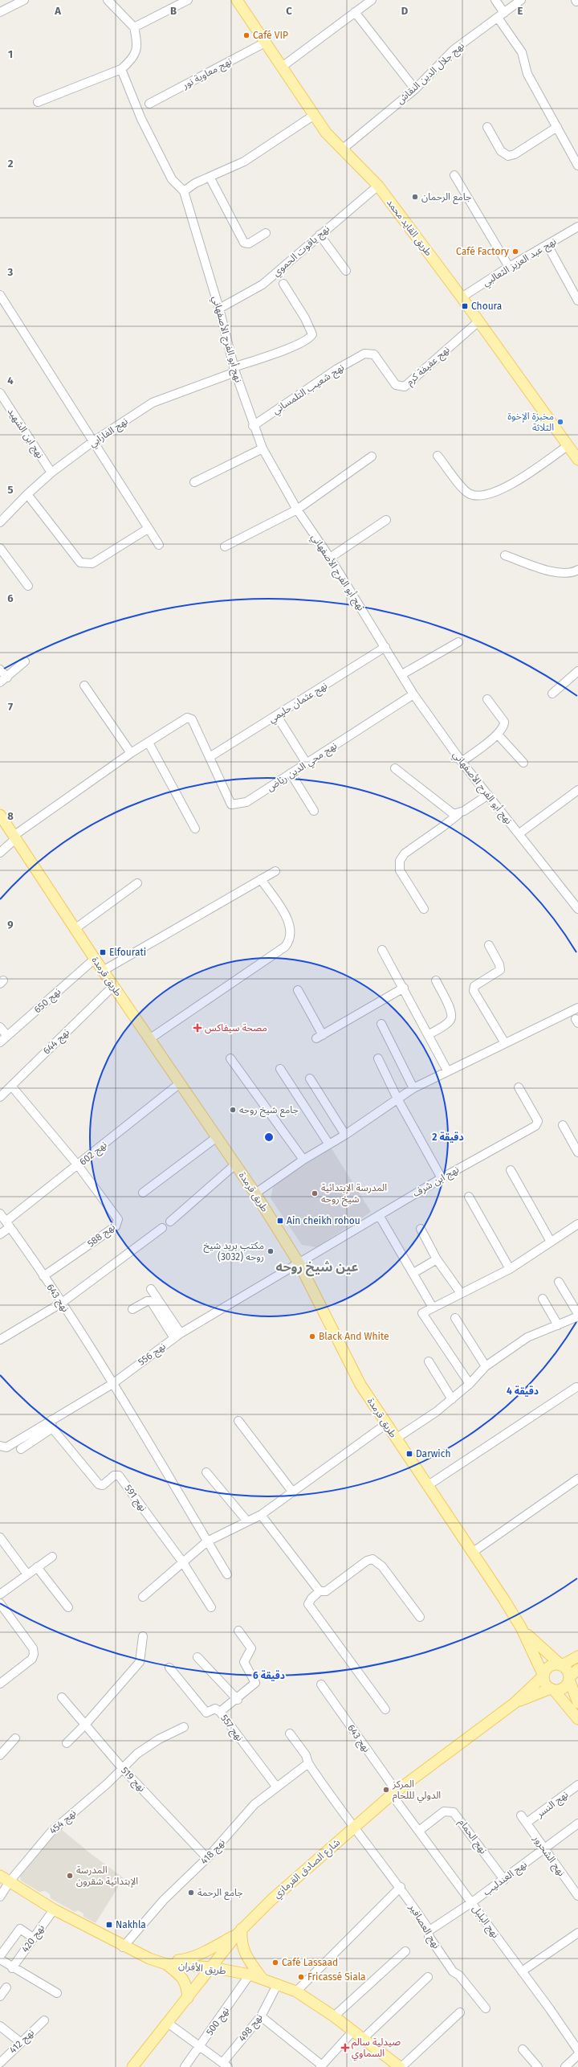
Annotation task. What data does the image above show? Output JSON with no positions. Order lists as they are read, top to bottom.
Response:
{
  "streets": {
    "main road": [
      "طريق القايد محمد",
      "طريق قرمدة",
      "شارع الصادق القرمازي",
      "طريق الأفران"
    ],
    "street": [
      "نهج معاوية نور",
      "نهج جلال الدين النقاش",
      "نهج ياقوت الحموي",
      "نهج عبد العزيز الثعالبي",
      "نهج أبو الفرج الأصفهاني",
      "نهج عفيفة كرم",
      "نهج شعيب التلمساني",
      "نهج الفارابي",
      "نهج ابن الشهيد",
      "نهج عثمان حليمي",
      "نهج محي الدين رياض",
      "نهج 650",
      "نهج 644",
      "نهج 602",
      "نهج ابن شرف",
      "نهج 588",
      "نهج 643",
      "نهج 556",
      "نهج 591",
      "نهج 557",
      "نهج 519",
      "نهج النسر",
      "نهج 454",
      "نهج الحمام",
      "نهج 418",
      "نهج الشحرور",
      "نهج العندليب",
      "نهج البلبل",
      "نهج العصافير",
      "نهج 420",
      "نهج 500",
      "نهج 498",
      "نهج 412"
    ]
  },
  "crossings": [
    ["نهج معاوية نور", "طريق القايد محمد"],
    ["نهج جلال الدين النقاش", "طريق القايد محمد"],
    ["طريق القايد محمد", "نهج ياقوت الحموي"],
    ["طريق القايد محمد", "نهج عبد العزيز الثعالبي"],
    ["طريق القايد محمد", "نهج عفيفة كرم"],
    ["نهج ياقوت الحموي", "نهج أبو الفرج الأصفهاني"],
    ["نهج أبو الفرج الأصفهاني", "نهج شعيب التلمساني"],
    ["نهج أبو الفرج الأصفهاني", "نهج الفارابي"],
    ["نهج أبو الفرج الأصفهاني", "نهج عثمان حليمي"],
    ["نهج أبو الفرج الأصفهاني", "نهج محي الدين رياض"],
    ["نهج عفيفة كرم", "نهج شعيب التلمساني"],
    ["نهج الفارابي", "نهج ابن الشهيد"],
    ["نهج عثمان حليمي", "نهج محي الدين رياض"],
    ["طريق قرمدة", "نهج 650"],
    ["طريق قرمدة", "نهج 644"],
    ["طريق قرمدة", "نهج 602"],
    ["طريق قرمدة", "نهج ابن شرف"],
    ["طريق قرمدة", "نهج 556"],
    ["طريق قرمدة", "شارع الصادق القرمازي"],
    ["نهج 602", "نهج 588"],
    ["نهج 602", "نهج 643"],
    ["نهج ابن شرف", "نهج 556"],
    ["نهج 588", "نهج 643"],
    ["نهج 643", "نهج 556"],
    ["نهج 643", "شارع الصادق القرمازي"],
    ["نهج 643", "نهج البلبل"],
    ["نهج 556", "نهج 591"],
    ["نهج 557", "نهج 418"],
    ["نهج 519", "نهج 454"],
    ["نهج 519", "نهج 418"],
    ["نهج النسر", "نهج الشحرور"],
    ["نهج 454", "طريق الأفران"],
    ["نهج الحمام", "نهج العندليب"],
    ["نهج الحمام", "نهج البلبل"],
    ["نهج 418", "نهج العصافير"],
    ["نهج 418", "طريق الأفران"],
    ["نهج الشحرور", "نهج العندليب"],
    ["شارع الصادق القرمازي", "نهج البلبل"],
    ["شارع الصادق القرمازي", "نهج العصافير"],
    ["شارع الصادق القرمازي", "طريق الأفران"],
    ["نهج العندليب", "نهج البلبل"],
    ["نهج العندليب", "نهج العصافير"],
    ["نهج 420", "طريق الأفران"],
    ["طريق الأفران", "نهج 500"],
    ["طريق الأفران", "نهج 498"]
  ],
  "districts": ["عين شيخ روحه"],
  "places": {
    "other": [
      "Café VIP",
      "جامع الرحمان",
      "Café Factory",
      "مخبزة الإخوة الثلاثة",
      "جامع شيخ روحه",
      "المدرسة الإبتدائية شيخ روحه",
      "مكتب بريد شيخ روحه (3032)",
      "Black And White",
      "المركز الدولي لللحام",
      "المدرسة الإبتدائية شقرون",
      "جامع الرحمة",
      "Café Lassaad",
      "Fricassé Siala"
    ],
    "transit": [
      "Choura",
      "Elfourati",
      "Ain cheikh rohou",
      "Darwich",
      "Nakhla"
    ],
    "health": ["مصحة سيفاكس", "صيدلية سالم السماوي"]
  },
  "grid": {
    "columns": [
      "A",
      "B",
      "C",
      "D",
      "E"
    ],
    "rows": [
      "1",
      "2",
      "3",
      "4",
      "5",
      "6",
      "7",
      "8",
      "9"
    ]
  },
  "rings": ["2 دقيقة", "4 دقيقة", "6 دقيقة"]
}
